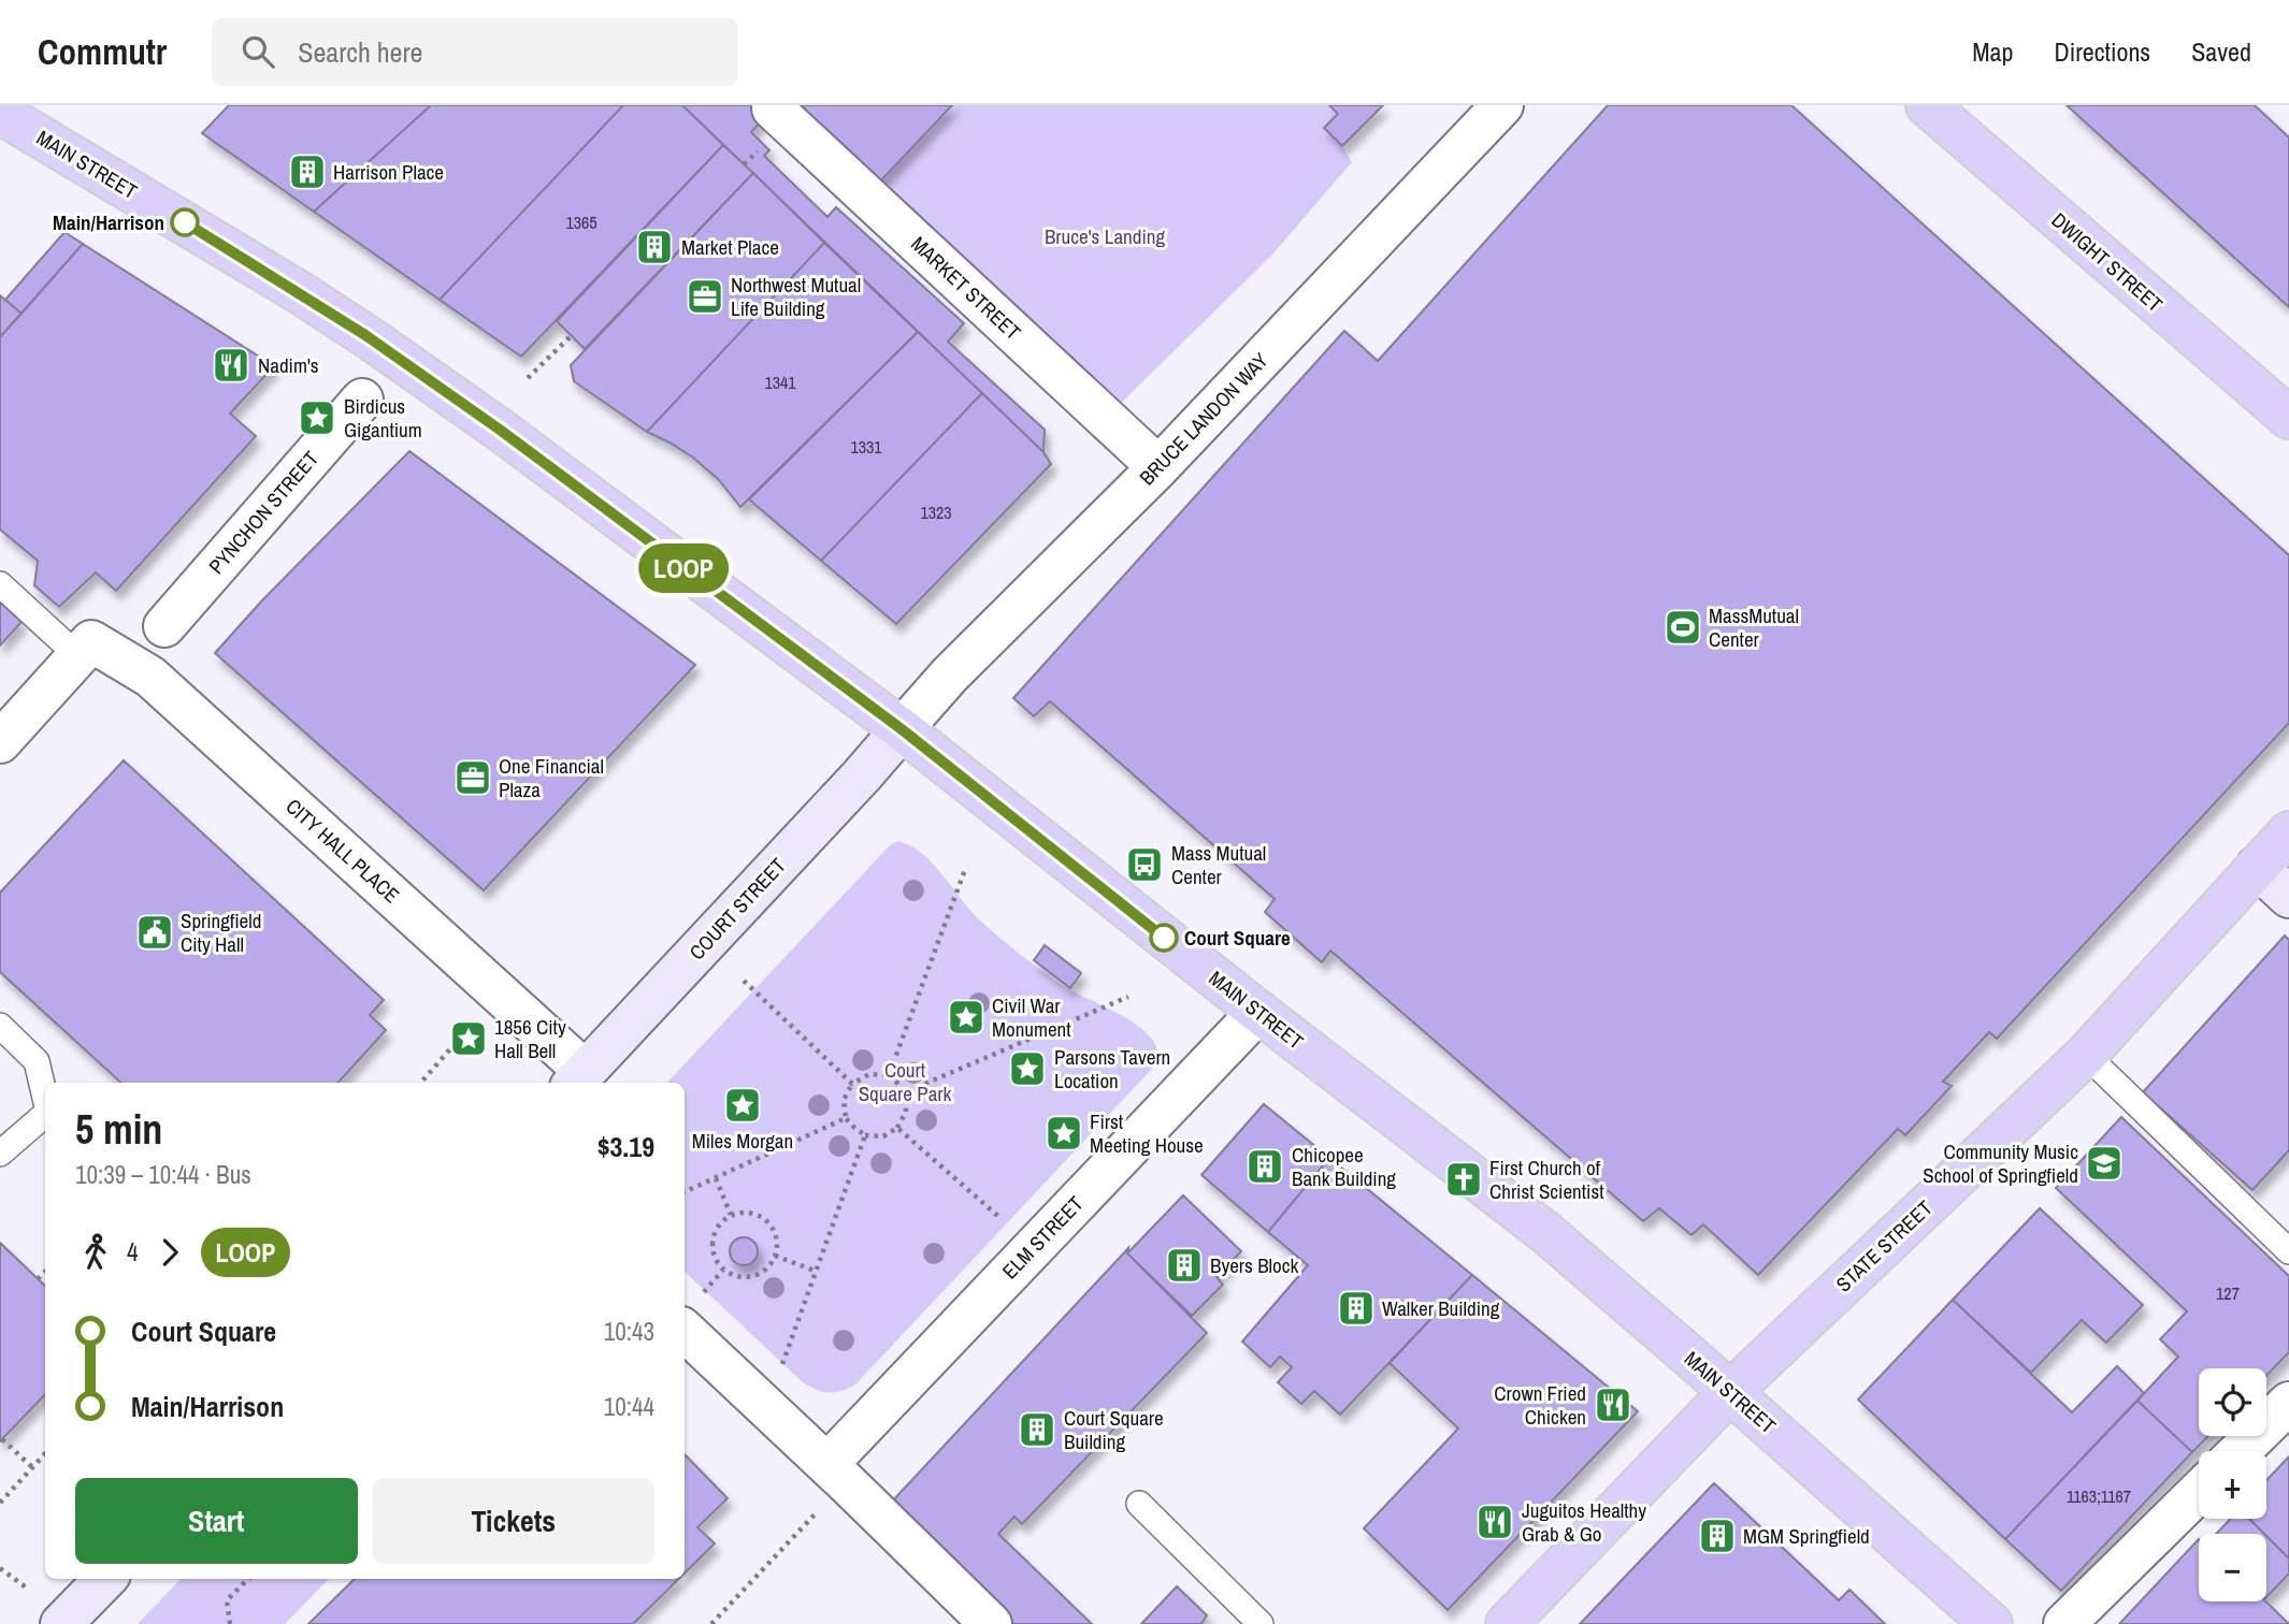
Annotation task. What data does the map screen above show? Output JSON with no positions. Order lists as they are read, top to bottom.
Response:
{
  "streets": {
    "main road": [
      "MAIN STREET",
      "DWIGHT STREET",
      "COURT STREET",
      "STATE STREET"
    ],
    "street": [
      "MARKET STREET",
      "BRUCE LANDON WAY",
      "PYNCHON STREET",
      "CITY HALL PLACE",
      "ELM STREET"
    ]
  },
  "crossings": [
    ["MAIN STREET", "BRUCE LANDON WAY"],
    ["MAIN STREET", "COURT STREET"],
    ["MAIN STREET", "ELM STREET"],
    ["MAIN STREET", "STATE STREET"],
    ["MARKET STREET", "BRUCE LANDON WAY"],
    ["BRUCE LANDON WAY", "COURT STREET"],
    ["CITY HALL PLACE", "COURT STREET"]
  ],
  "parks": ["Bruce's Landing", "Court Square Park"],
  "places": {
    "building": [
      "Harrison Place",
      "Market Place",
      "Chicopee Bank Building",
      "Byers Block",
      "Walker Building",
      "Court Square Building",
      "MGM Springfield"
    ],
    "other": ["Main/Harrison", "Court Square"],
    "office": ["Northwest Mutual Life Building", "One Financial Plaza"],
    "restaurant": ["Nadim's", "Crown Fried Chicken", "Juguitos Healthy Grab & Go"],
    "place": [
      "Birdicus Gigantium",
      "Civil War Monument",
      "1856 City Hall Bell",
      "Parsons Tavern Location",
      "Miles Morgan",
      "First Meeting House"
    ],
    "sports": ["MassMutual Center"],
    "bus stop": ["Mass Mutual Center"],
    "public building": ["Springfield City Hall"],
    "school or university": ["Community Music School of Springfield"],
    "church": ["First Church of Christ Scientist"]
  },
  "lines": ["bus line LOOP"],
  "house_numbers": [
    "1365",
    "1341",
    "1331",
    "1323",
    "127",
    "1163;1167"
  ],
  "page": {
    "header": "Commutr",
    "search": "Search here",
    "nav": ["Map", "Directions", "Saved"],
    "on_map": "LOOP",
    "heading": ["5 min", "10:39 – 10:44 · Bus", "$3.19"],
    "legs": ["4", "LOOP"],
    "list": [
      {
        "name": "Court Square",
        "value": "10:43"
      },
      {
        "name": "Main/Harrison",
        "value": "10:44"
      }
    ],
    "map_buttons": ["+", "−"],
    "buttons": ["Start", "Tickets"]
  }
}
